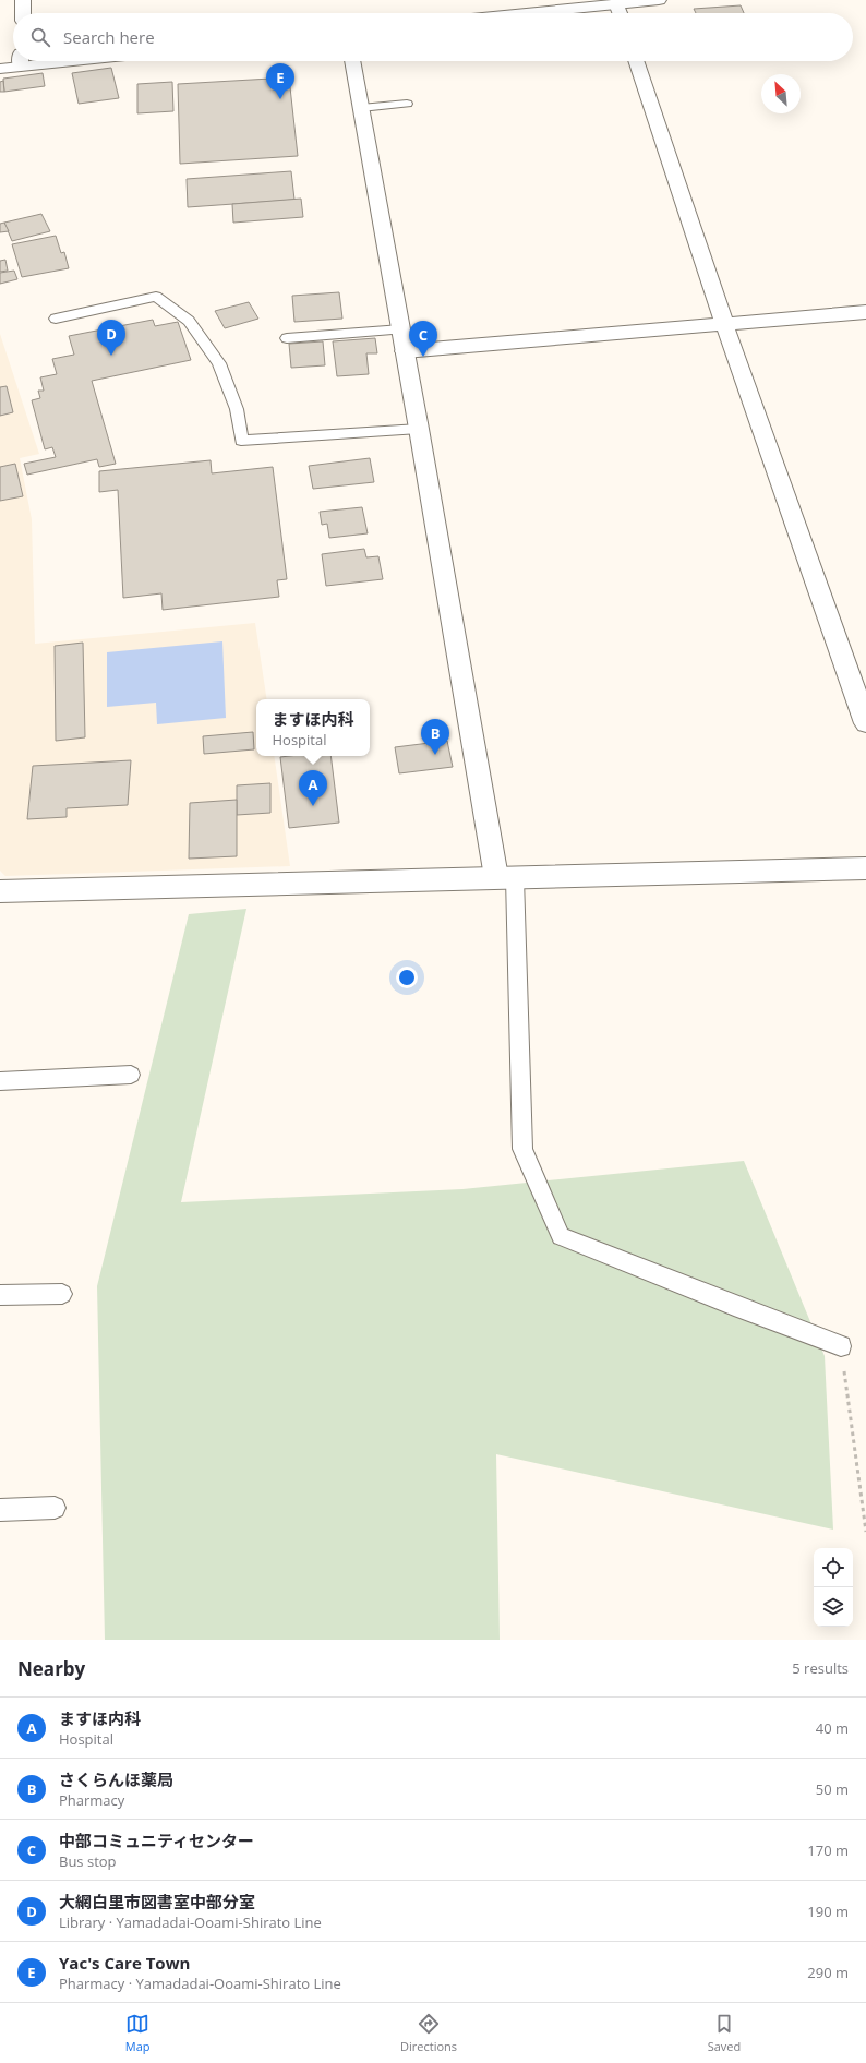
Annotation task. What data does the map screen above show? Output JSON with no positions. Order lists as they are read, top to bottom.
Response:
{
  "north": "top left",
  "page": {
    "search": "Search here",
    "pins": [
      "E",
      "D",
      "C",
      "B",
      "A"
    ],
    "popup": ["ますほ内科", "Hospital"],
    "heading": ["Nearby", "5 results"],
    "list": [
      {
        "mark": "A",
        "name": "ますほ内科",
        "note": "Hospital",
        "value": "40 m"
      },
      {
        "mark": "B",
        "name": "さくらんほ薬局",
        "note": "Pharmacy",
        "value": "50 m"
      },
      {
        "mark": "C",
        "name": "中部コミュニティセンター",
        "note": "Bus stop",
        "value": "170 m"
      },
      {
        "mark": "D",
        "name": "大網白里市図書室中部分室",
        "note": "Library · Yamadadai-Ooami-Shirato Line",
        "value": "190 m"
      },
      {
        "mark": "E",
        "name": "Yac's Care Town",
        "note": "Pharmacy · Yamadadai-Ooami-Shirato Line",
        "value": "290 m"
      }
    ],
    "nav": ["Map", "Directions", "Saved"]
  }
}
